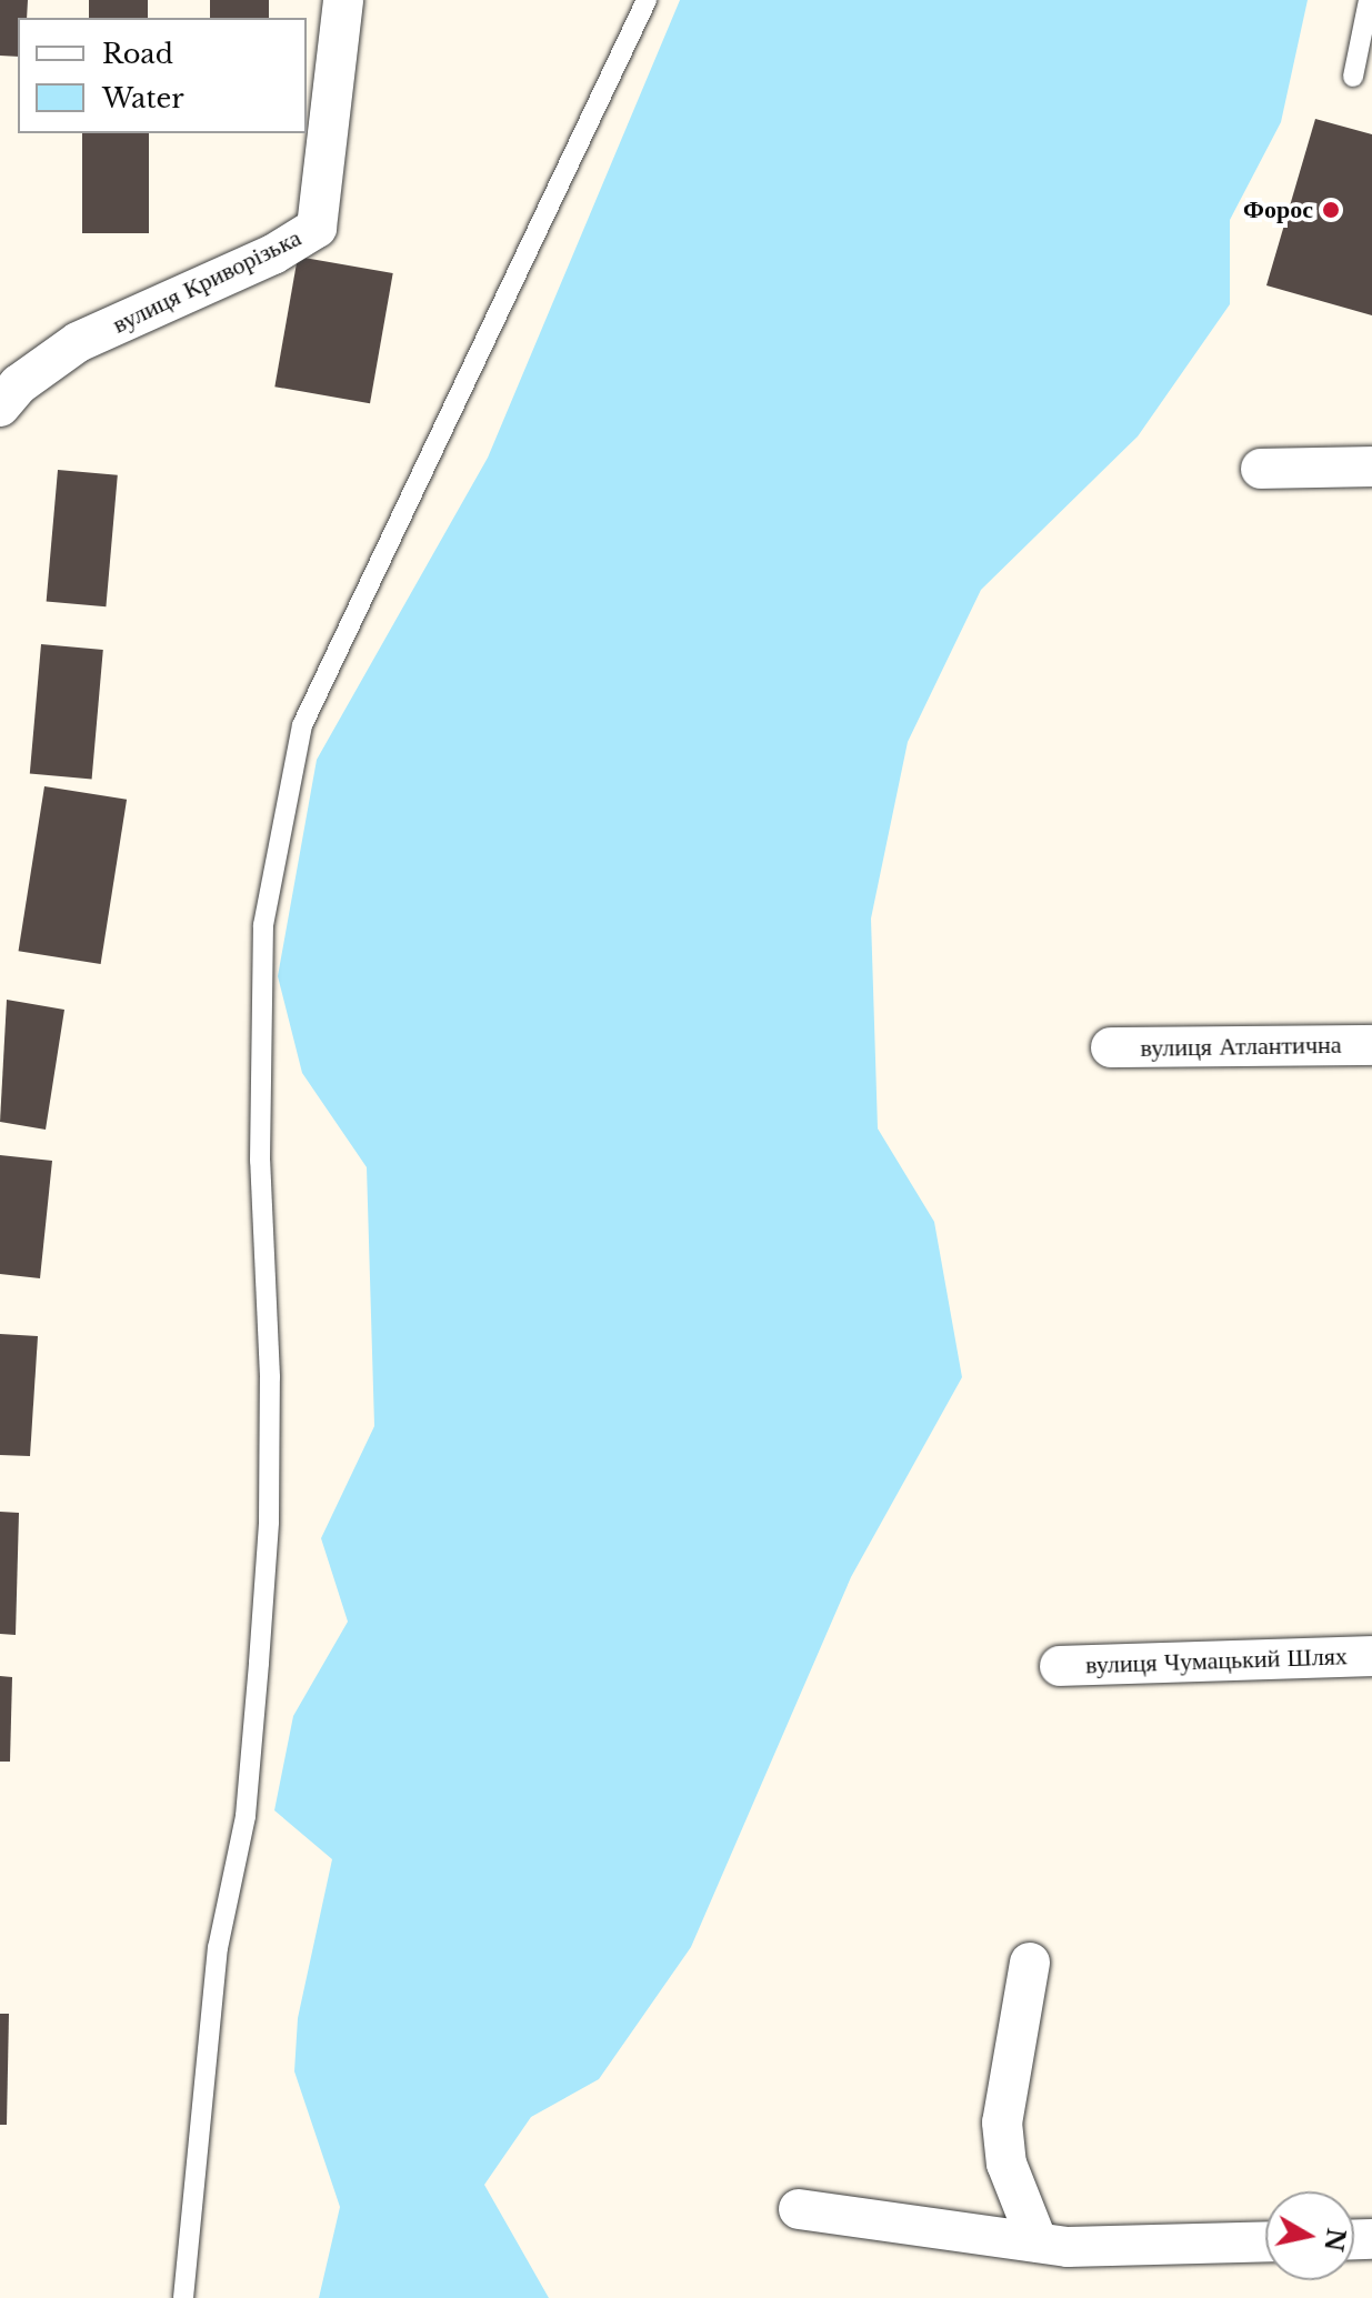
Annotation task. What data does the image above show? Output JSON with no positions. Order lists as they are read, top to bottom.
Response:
{
  "streets": {
    "street": ["вулиця Криворізька", "вулиця Атлантична", "вулиця Чумацький Шлях"]
  },
  "places": ["Форос"],
  "legend": ["Road", "Water"],
  "north": "right"
}
